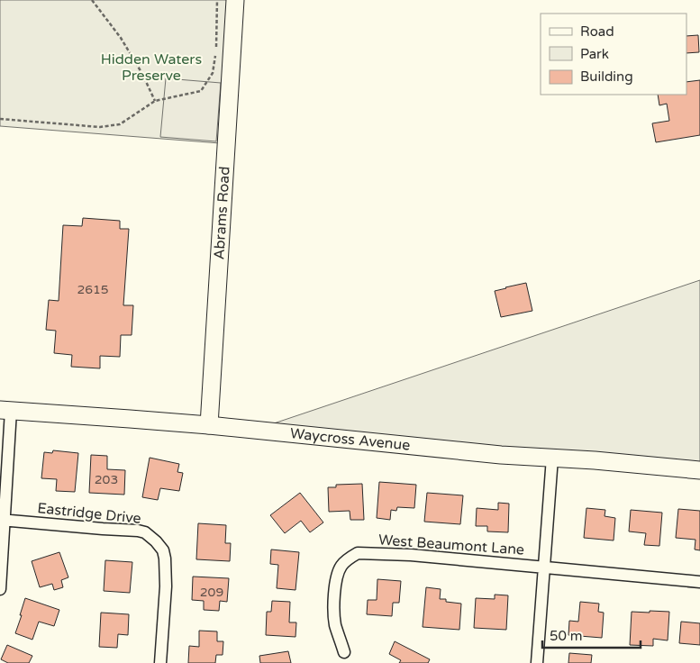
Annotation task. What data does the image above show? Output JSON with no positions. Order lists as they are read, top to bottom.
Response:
{
  "streets": {
    "street": [
      "Abrams Road",
      "Waycross Avenue",
      "Eastridge Drive",
      "West Beaumont Lane"
    ]
  },
  "crossings": [
    ["Abrams Road", "Waycross Avenue"]
  ],
  "parks": ["Hidden Waters Preserve"],
  "house_numbers": ["2615", "203", "209"],
  "legend": ["Road", "Park", "Building"],
  "scale_bar": "50 m"
}
